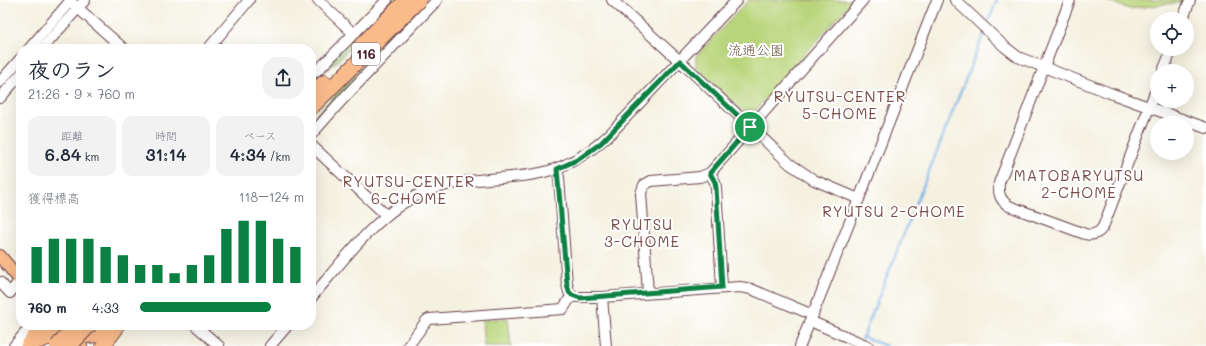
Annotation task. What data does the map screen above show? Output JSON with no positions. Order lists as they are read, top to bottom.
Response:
{
  "streets": {
    "highway": ["116"]
  },
  "districts": [
    "RYUTSU-CENTER 5-CHOME",
    "MATOBARYUTSU 2-CHOME",
    "RYUTSU-CENTER 6-CHOME",
    "RYUTSU 2-CHOME",
    "RYUTSU 3-CHOME"
  ],
  "parks": ["流通公園"],
  "page": {
    "map_buttons": ["+", "−"],
    "heading": ["夜のラン", "21:26 · 9 × 760 m"],
    "stats": [
      ["距離", "6.84 km"],
      ["時間", "31:14"],
      ["ペース", "4:34 /km"]
    ],
    "chart": ["獲得標高", "118–124 m"],
    "list": [
      {
        "name": "760 m",
        "note": "4:33"
      }
    ]
  }
}
